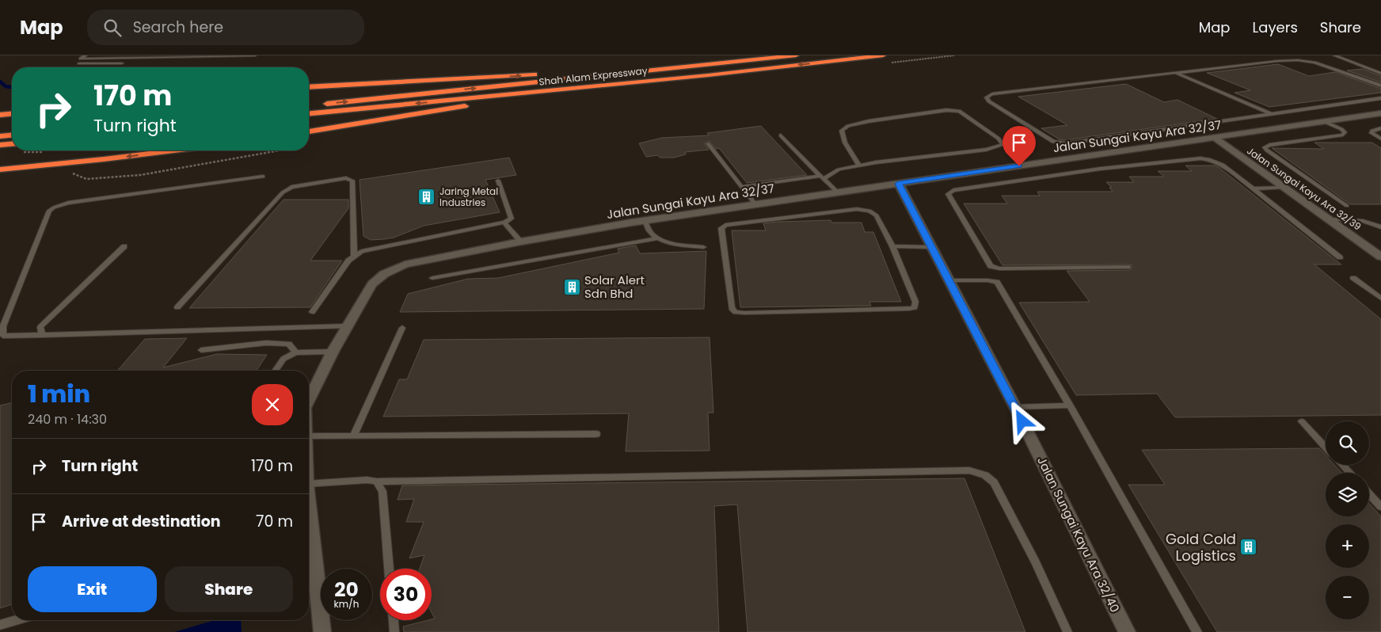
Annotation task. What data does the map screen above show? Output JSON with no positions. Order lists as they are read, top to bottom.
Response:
{
  "streets": {
    "highway": ["Shah Alam Expressway"],
    "street": ["Jalan Sungai Kayu Ara 32/37", "Jalan Sungai Kayu Ara 32/39", "Jalan Sungai Kayu Ara 32/40"]
  },
  "crossings": [
    ["Jalan Sungai Kayu Ara 32/37", "Jalan Sungai Kayu Ara 32/39"],
    ["Jalan Sungai Kayu Ara 32/37", "Jalan Sungai Kayu Ara 32/40"]
  ],
  "places": {
    "building": ["Jaring Metal Industries", "Solar Alert Sdn Bhd", "Gold Cold Logistics"]
  },
  "page": {
    "header": "Map",
    "search": "Search here",
    "nav": ["Map", "Layers", "Share"],
    "turn": ["170 m", "Turn right"],
    "heading": ["1 min", "240 m · 14:30"],
    "map_buttons": ["+", "−"],
    "list": [
      {
        "name": "Turn right",
        "value": "170 m"
      },
      {
        "name": "Arrive at destination",
        "value": "70 m"
      }
    ],
    "buttons": ["Exit", "Share"],
    "speed": "20 km/h",
    "limit": "30"
  }
}
